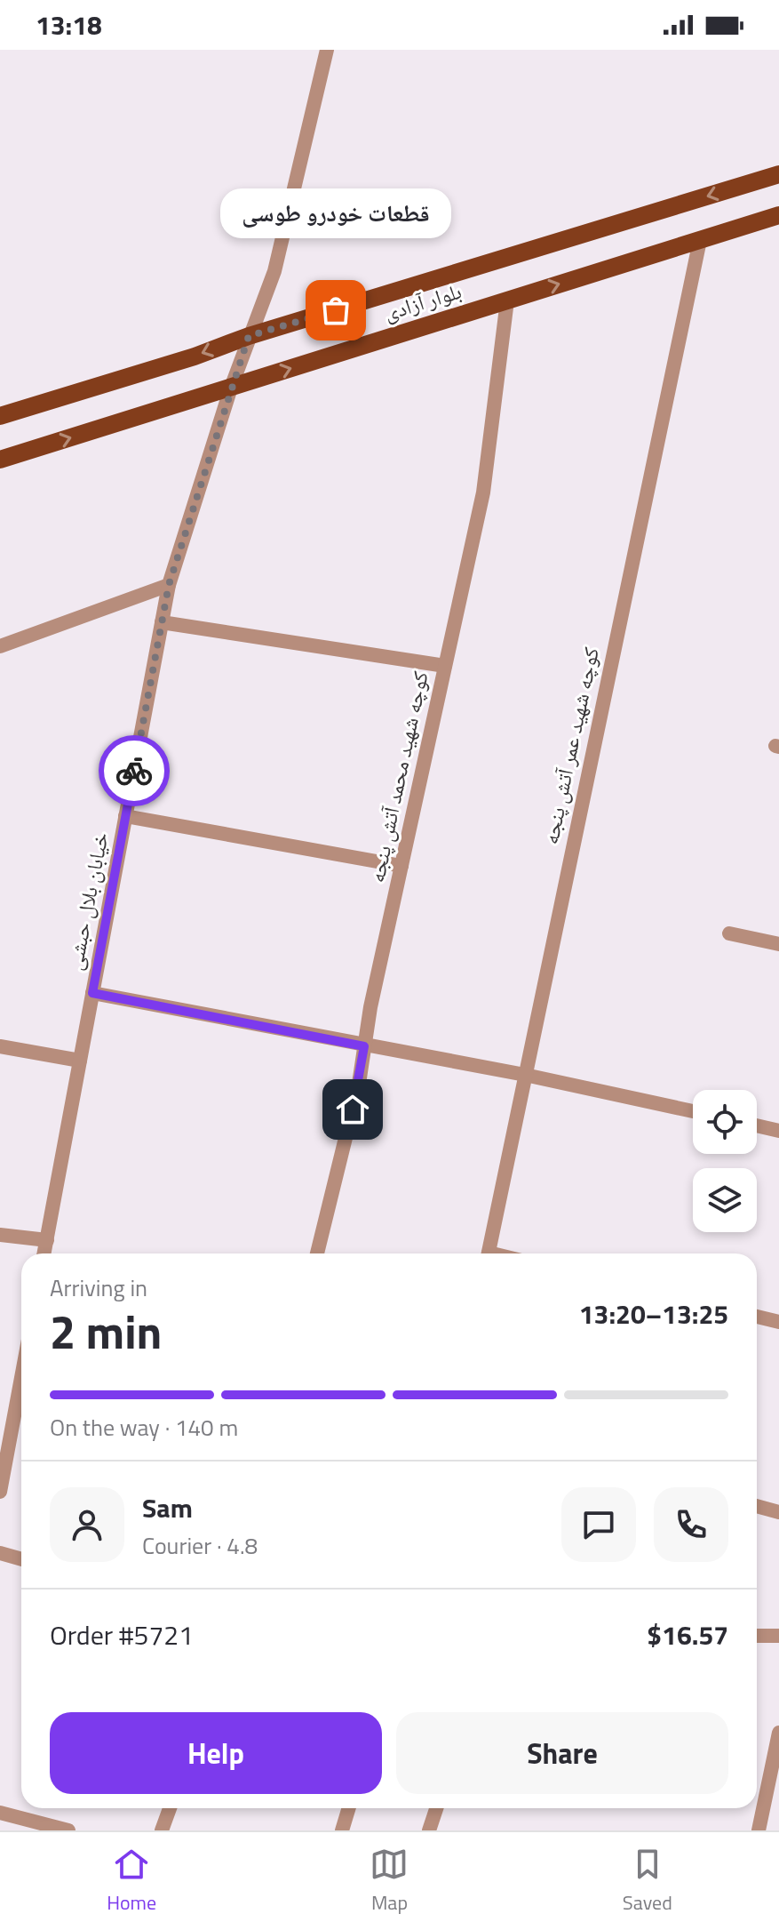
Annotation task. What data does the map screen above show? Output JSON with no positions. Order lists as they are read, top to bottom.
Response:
{
  "streets": {
    "main road": ["بلوار آزادی"],
    "street": ["کوچه شهید عمر آتش پنجه", "کوچه شهید محمد آتش پنجه", "خیابان بلال حبشی"]
  },
  "crossings": [
    ["بلوار آزادی", "کوچه شهید عمر آتش پنجه"],
    ["بلوار آزادی", "کوچه شهید محمد آتش پنجه"],
    ["بلوار آزادی", "خیابان بلال حبشی"]
  ],
  "places": ["قطعات خودرو طوسی"],
  "page": {
    "status": "13:18",
    "bubble": "قطعات خودرو طوسی",
    "heading": ["2 min", "Arriving in", "13:20–13:25"],
    "panel": [
      "Sam",
      "Courier · 4.8",
      "Order #5721",
      "$16.57"
    ],
    "bar": "On the way · 140 m",
    "buttons": ["Help", "Share"],
    "tabs": ["Home", "Map", "Saved"]
  }
}
